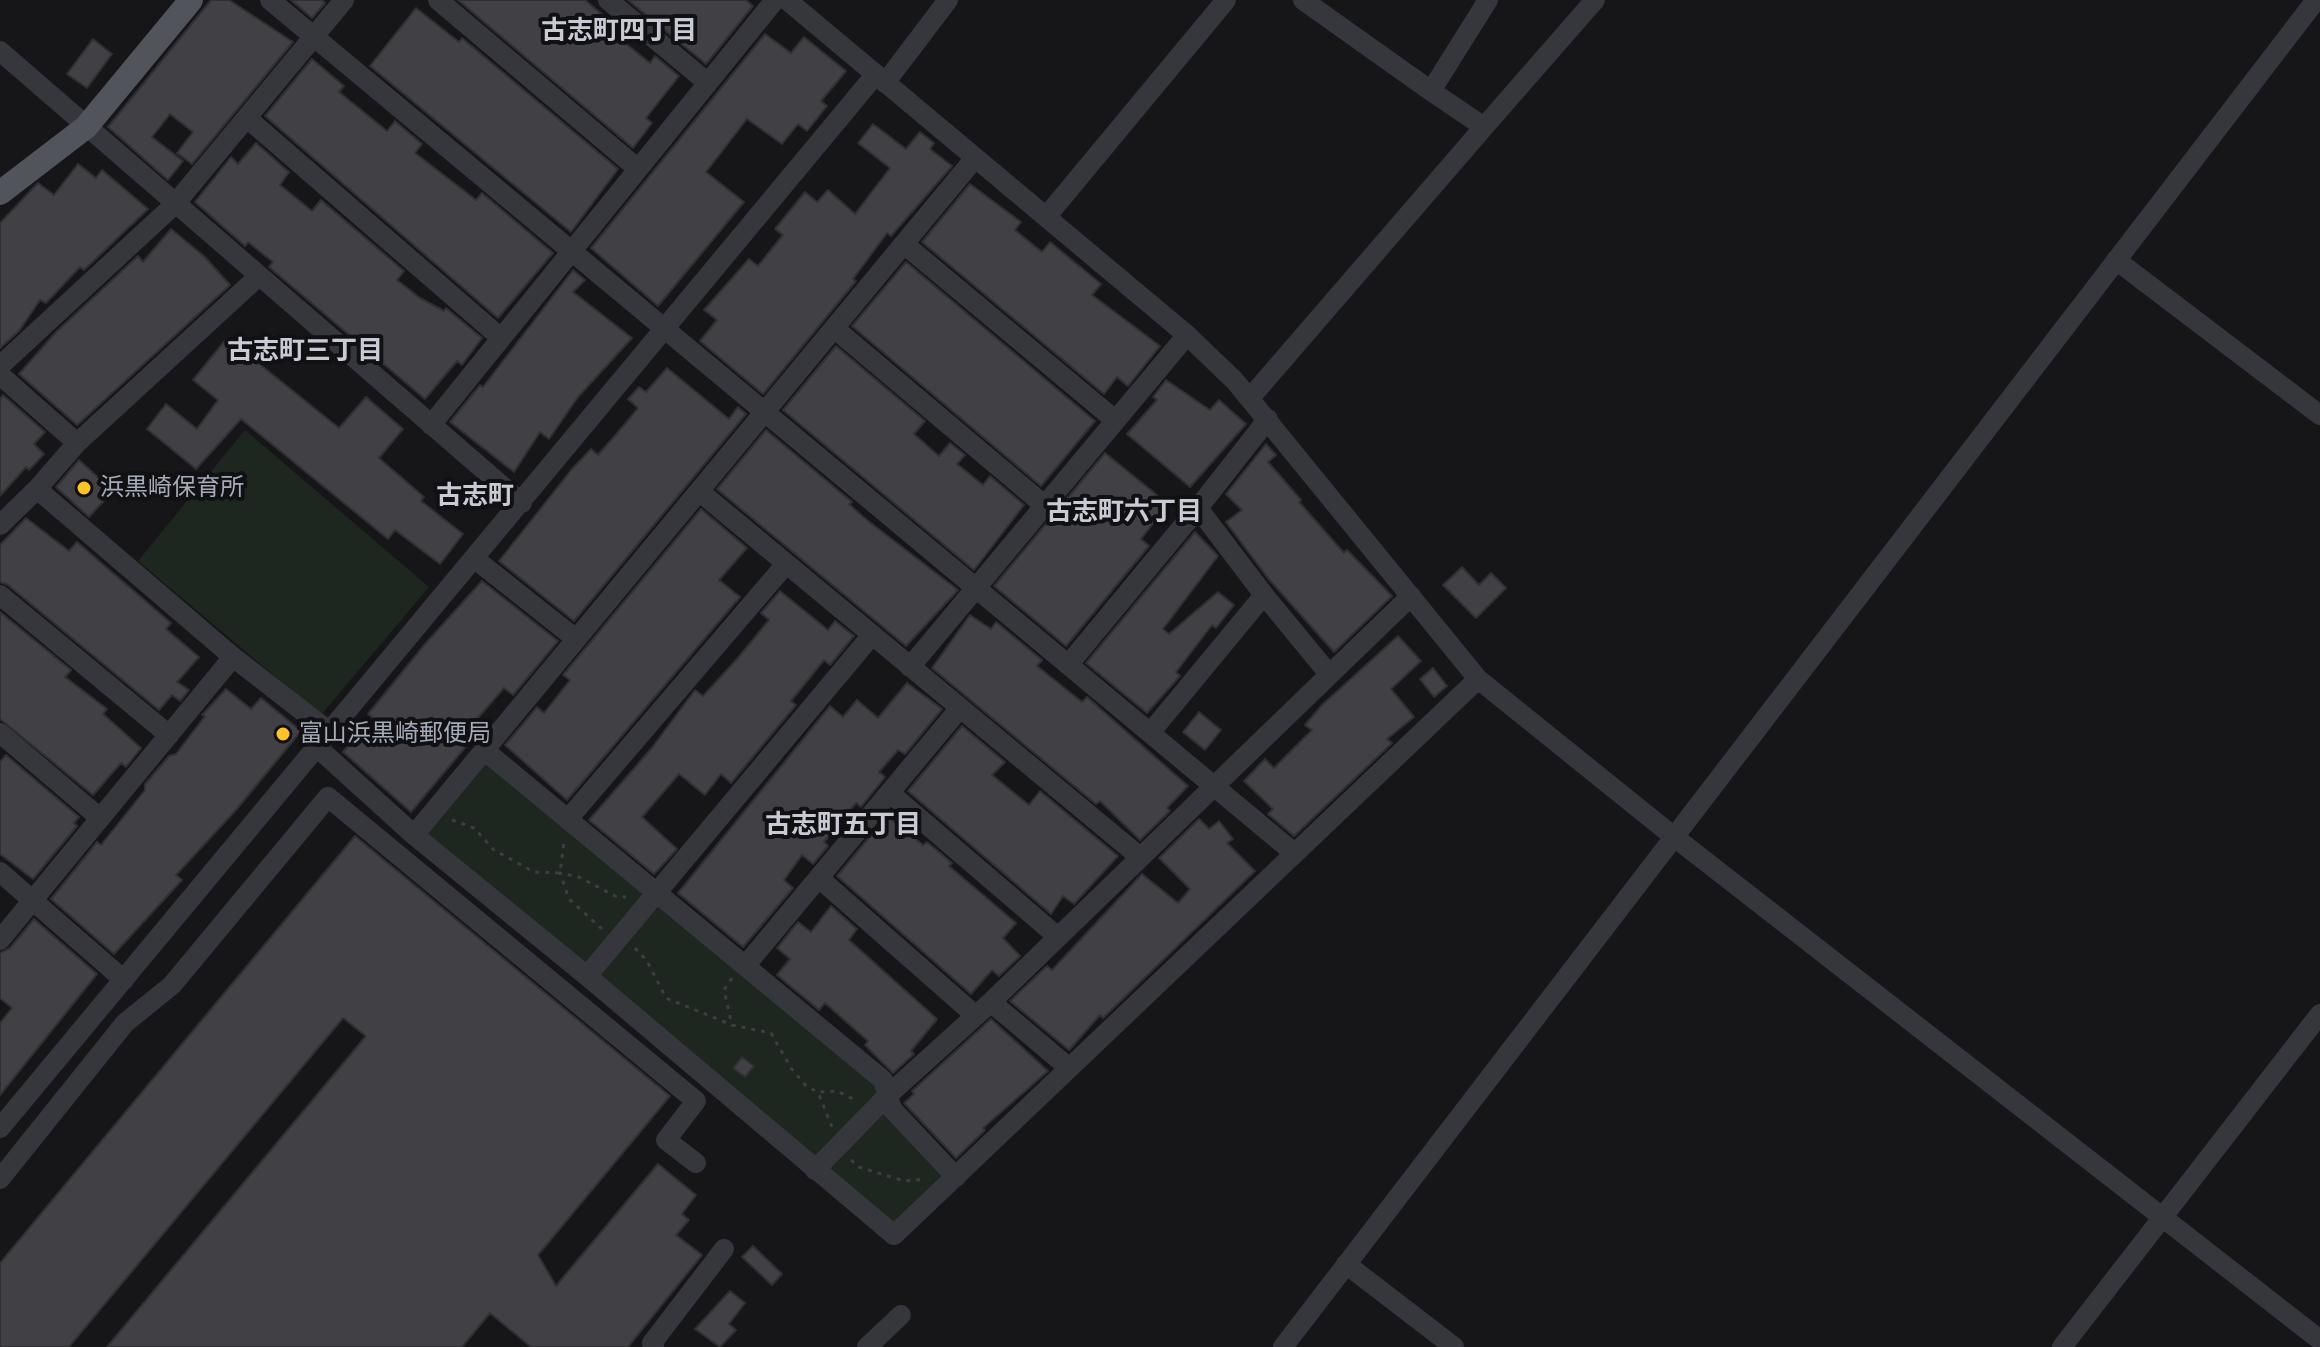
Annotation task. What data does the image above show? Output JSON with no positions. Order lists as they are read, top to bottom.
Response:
{
  "districts": [
    "古志町四丁目",
    "古志町三丁目",
    "古志町",
    "古志町六丁目",
    "古志町五丁目"
  ],
  "places": ["浜黒崎保育所", "富山浜黒崎郵便局"]
}
